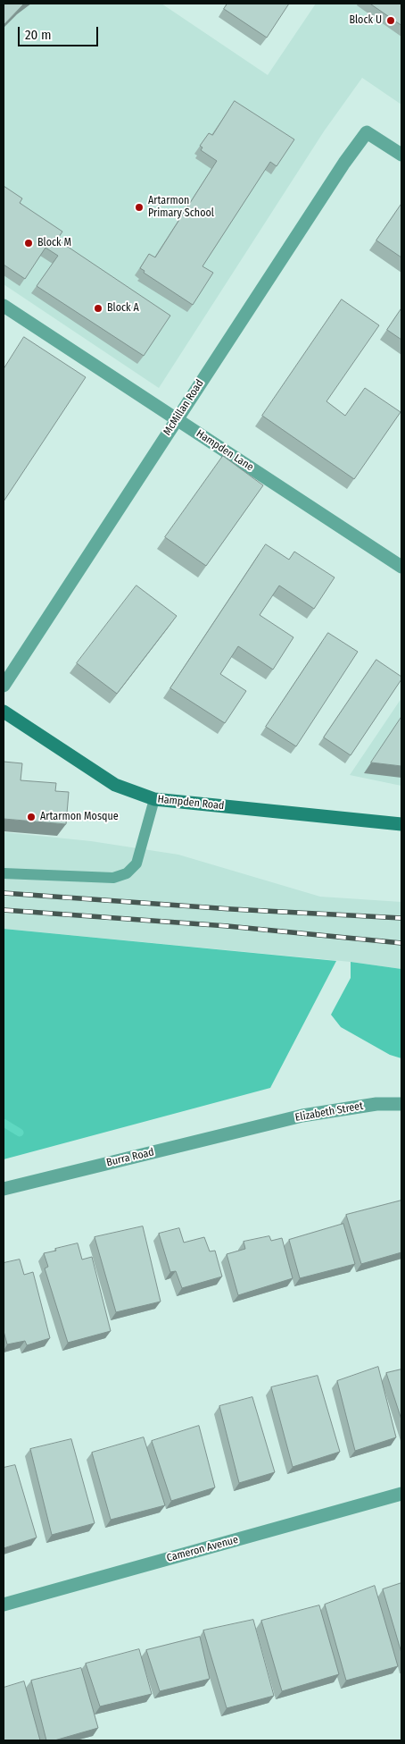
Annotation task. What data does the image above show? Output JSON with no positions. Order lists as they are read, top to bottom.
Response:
{
  "streets": {
    "street": [
      "McMillan Road",
      "Hampden Lane",
      "Hampden Road",
      "Elizabeth Street",
      "Burra Road",
      "Cameron Avenue"
    ]
  },
  "crossings": [
    ["McMillan Road", "Hampden Lane"],
    ["Elizabeth Street", "Burra Road"]
  ],
  "places": [
    "Block U",
    "Artarmon Primary School",
    "Block M",
    "Block A",
    "Artarmon Mosque"
  ],
  "scale_bar": "20 m"
}
